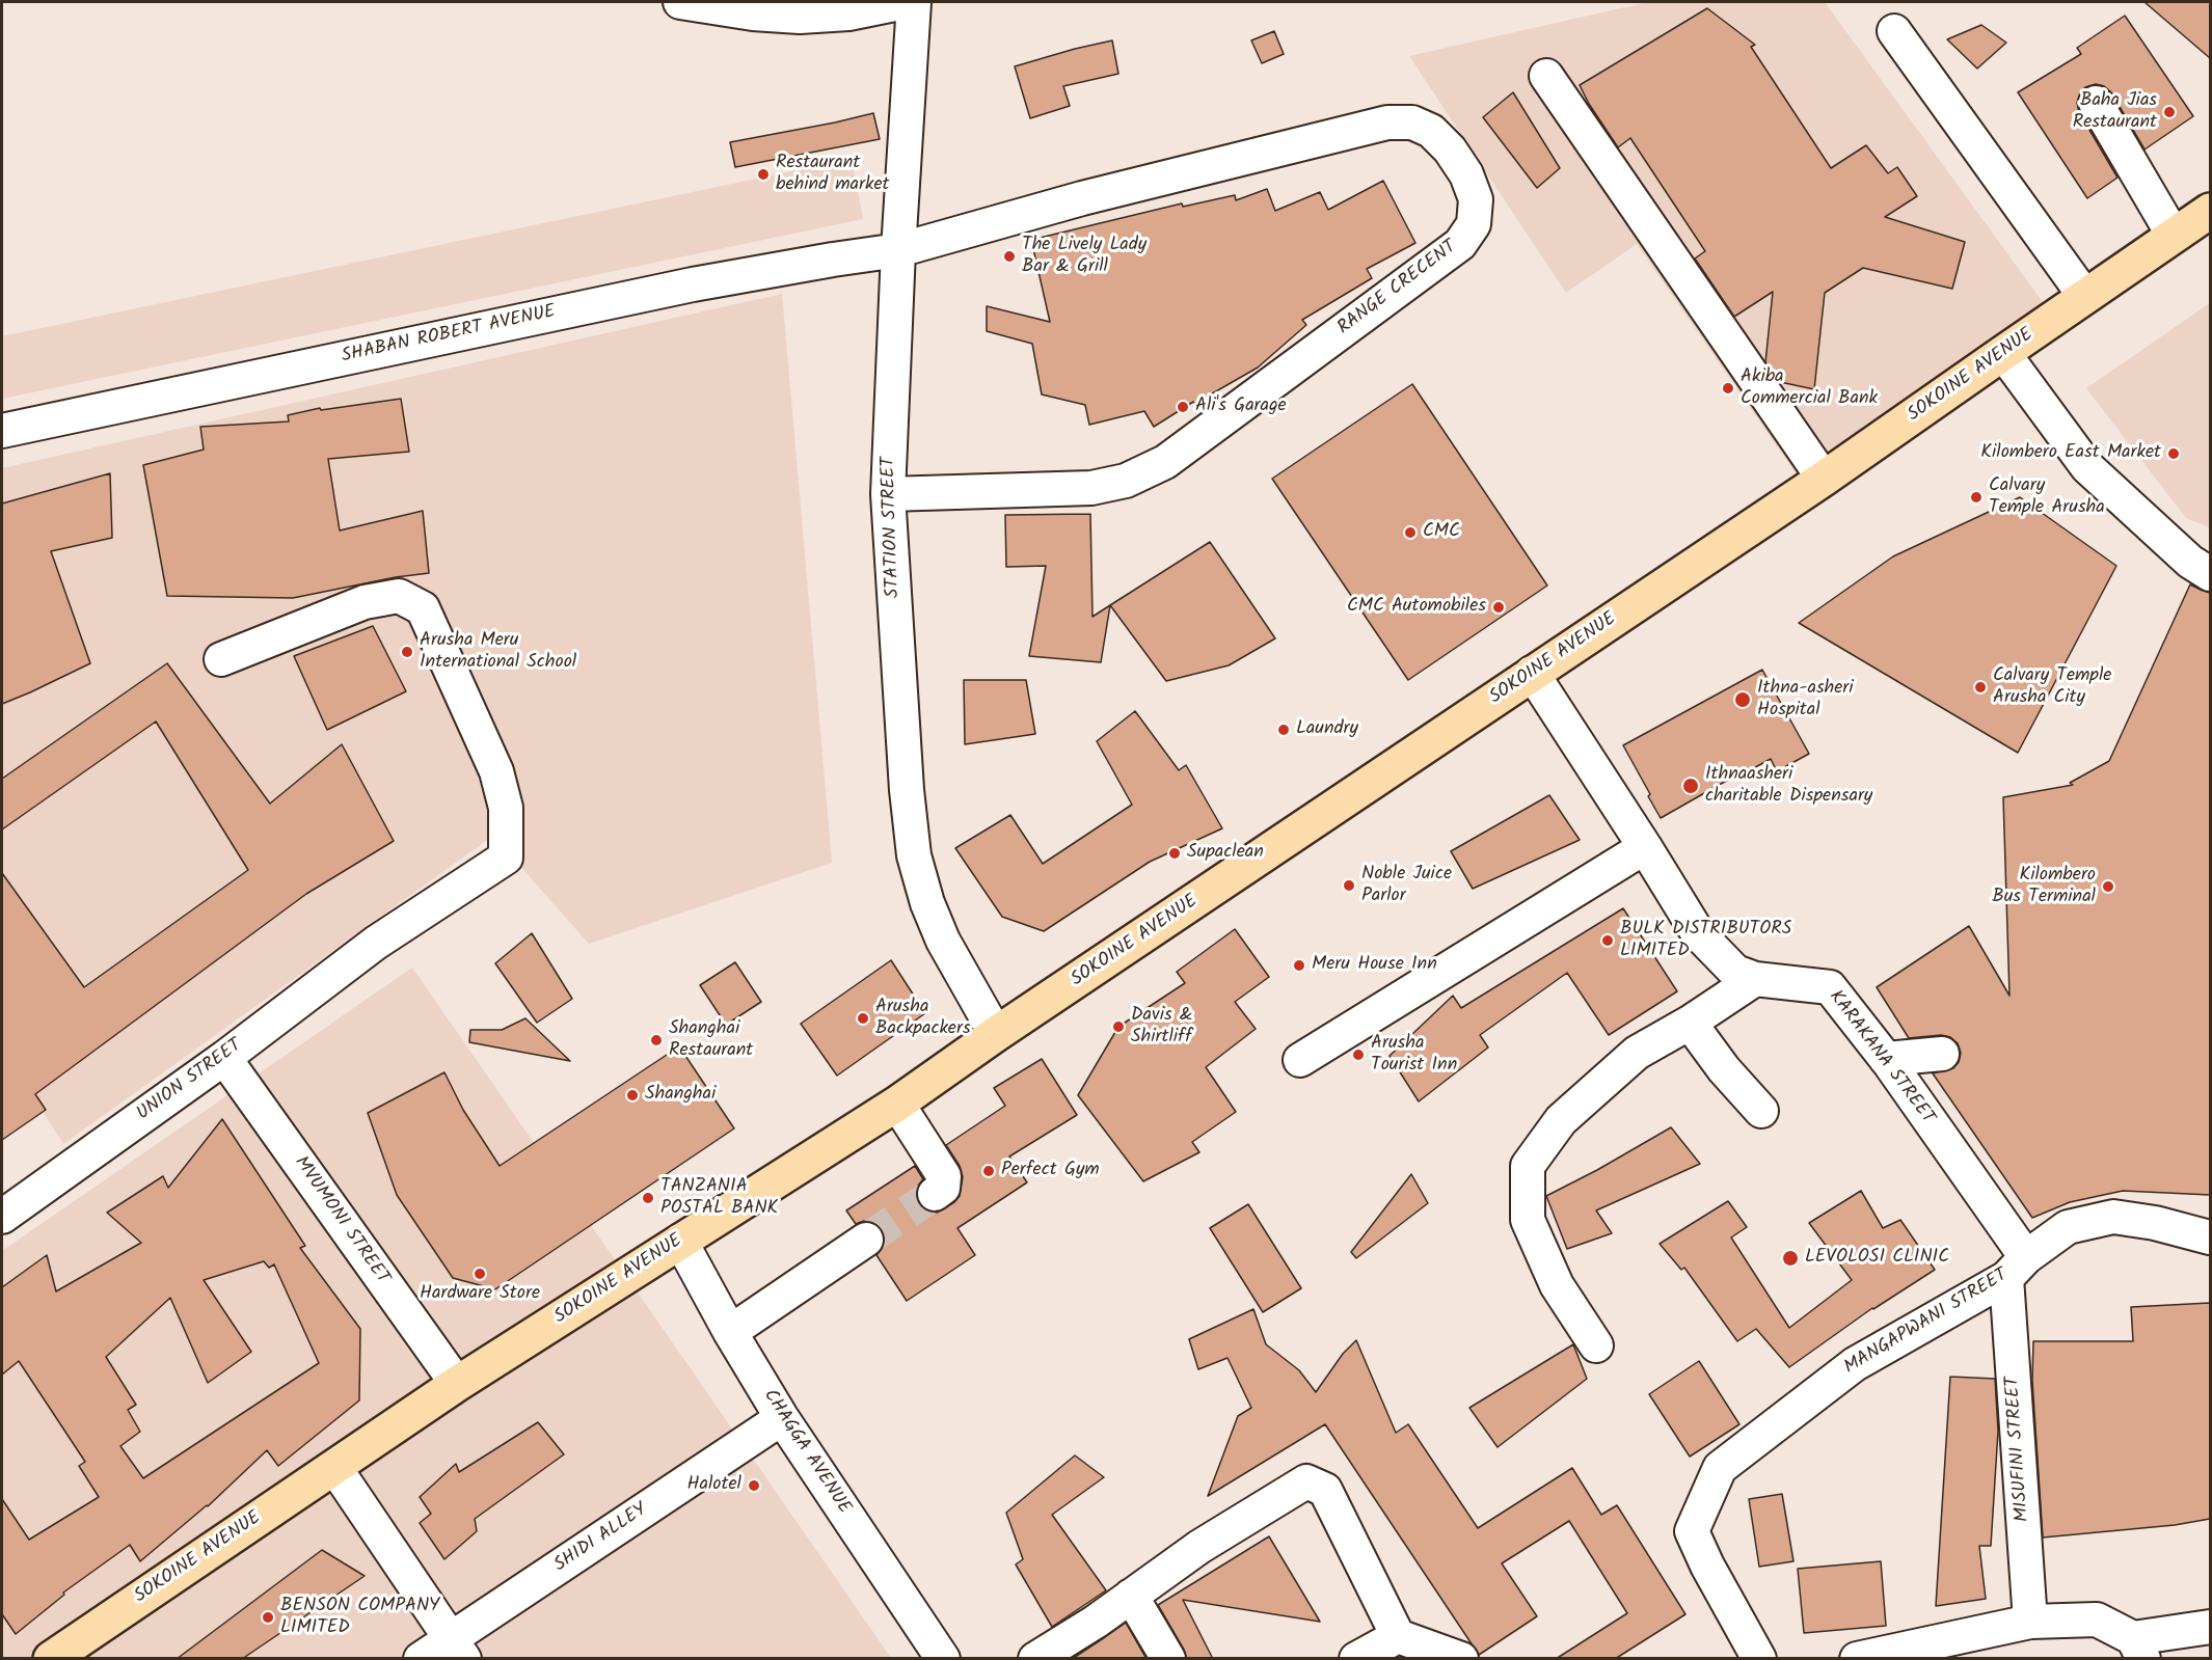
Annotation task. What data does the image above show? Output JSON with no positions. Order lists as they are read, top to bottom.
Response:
{
  "streets": {
    "main road": ["SOKOINE AVENUE"],
    "street": [
      "RANGE CRECENT",
      "SHABAN ROBERT AVENUE",
      "STATION STREET",
      "KARAKANA STREET",
      "UNION STREET",
      "MVUMONI STREET",
      "MANGAPWANI STREET",
      "MISUFINI STREET",
      "CHAGGA AVENUE",
      "SHIDI ALLEY"
    ]
  },
  "crossings": [
    ["RANGE CRECENT", "SHABAN ROBERT AVENUE"],
    ["RANGE CRECENT", "STATION STREET"],
    ["SHABAN ROBERT AVENUE", "STATION STREET"],
    ["SOKOINE AVENUE", "STATION STREET"],
    ["SOKOINE AVENUE", "KARAKANA STREET"],
    ["SOKOINE AVENUE", "MVUMONI STREET"],
    ["SOKOINE AVENUE", "CHAGGA AVENUE"],
    ["KARAKANA STREET", "MANGAPWANI STREET"],
    ["KARAKANA STREET", "MISUFINI STREET"],
    ["UNION STREET", "MVUMONI STREET"],
    ["MANGAPWANI STREET", "MISUFINI STREET"],
    ["CHAGGA AVENUE", "SHIDI ALLEY"]
  ],
  "places": [
    "Baha Jias Restaurant",
    "Restaurant behind market",
    "The Lively Lady Bar & Grill",
    "Akiba Commercial Bank",
    "Ali's Garage",
    "Kilombero East Market",
    "Calvary Temple Arusha",
    "CMC",
    "CMC Automobiles",
    "Arusha Meru International School",
    "Calvary Temple Arusha City",
    "Ithna-asheri Hospital",
    "Laundry",
    "Ithnaasheri charitable Dispensary",
    "Supaclean",
    "Noble Juice Parlor",
    "Kilombero Bus Terminal",
    "BULK DISTRIBUTORS LIMITED",
    "Meru House Inn",
    "Arusha Backpackers",
    "Davis & Shirtliff",
    "Shanghai Restaurant",
    "Arusha Tourist Inn",
    "Shanghai",
    "Perfect Gym",
    "TANZANIA POSTAL BANK",
    "LEVOLOSI CLINIC",
    "Hardware Store",
    "Halotel",
    "BENSON COMPANY LIMITED"
  ]
}
